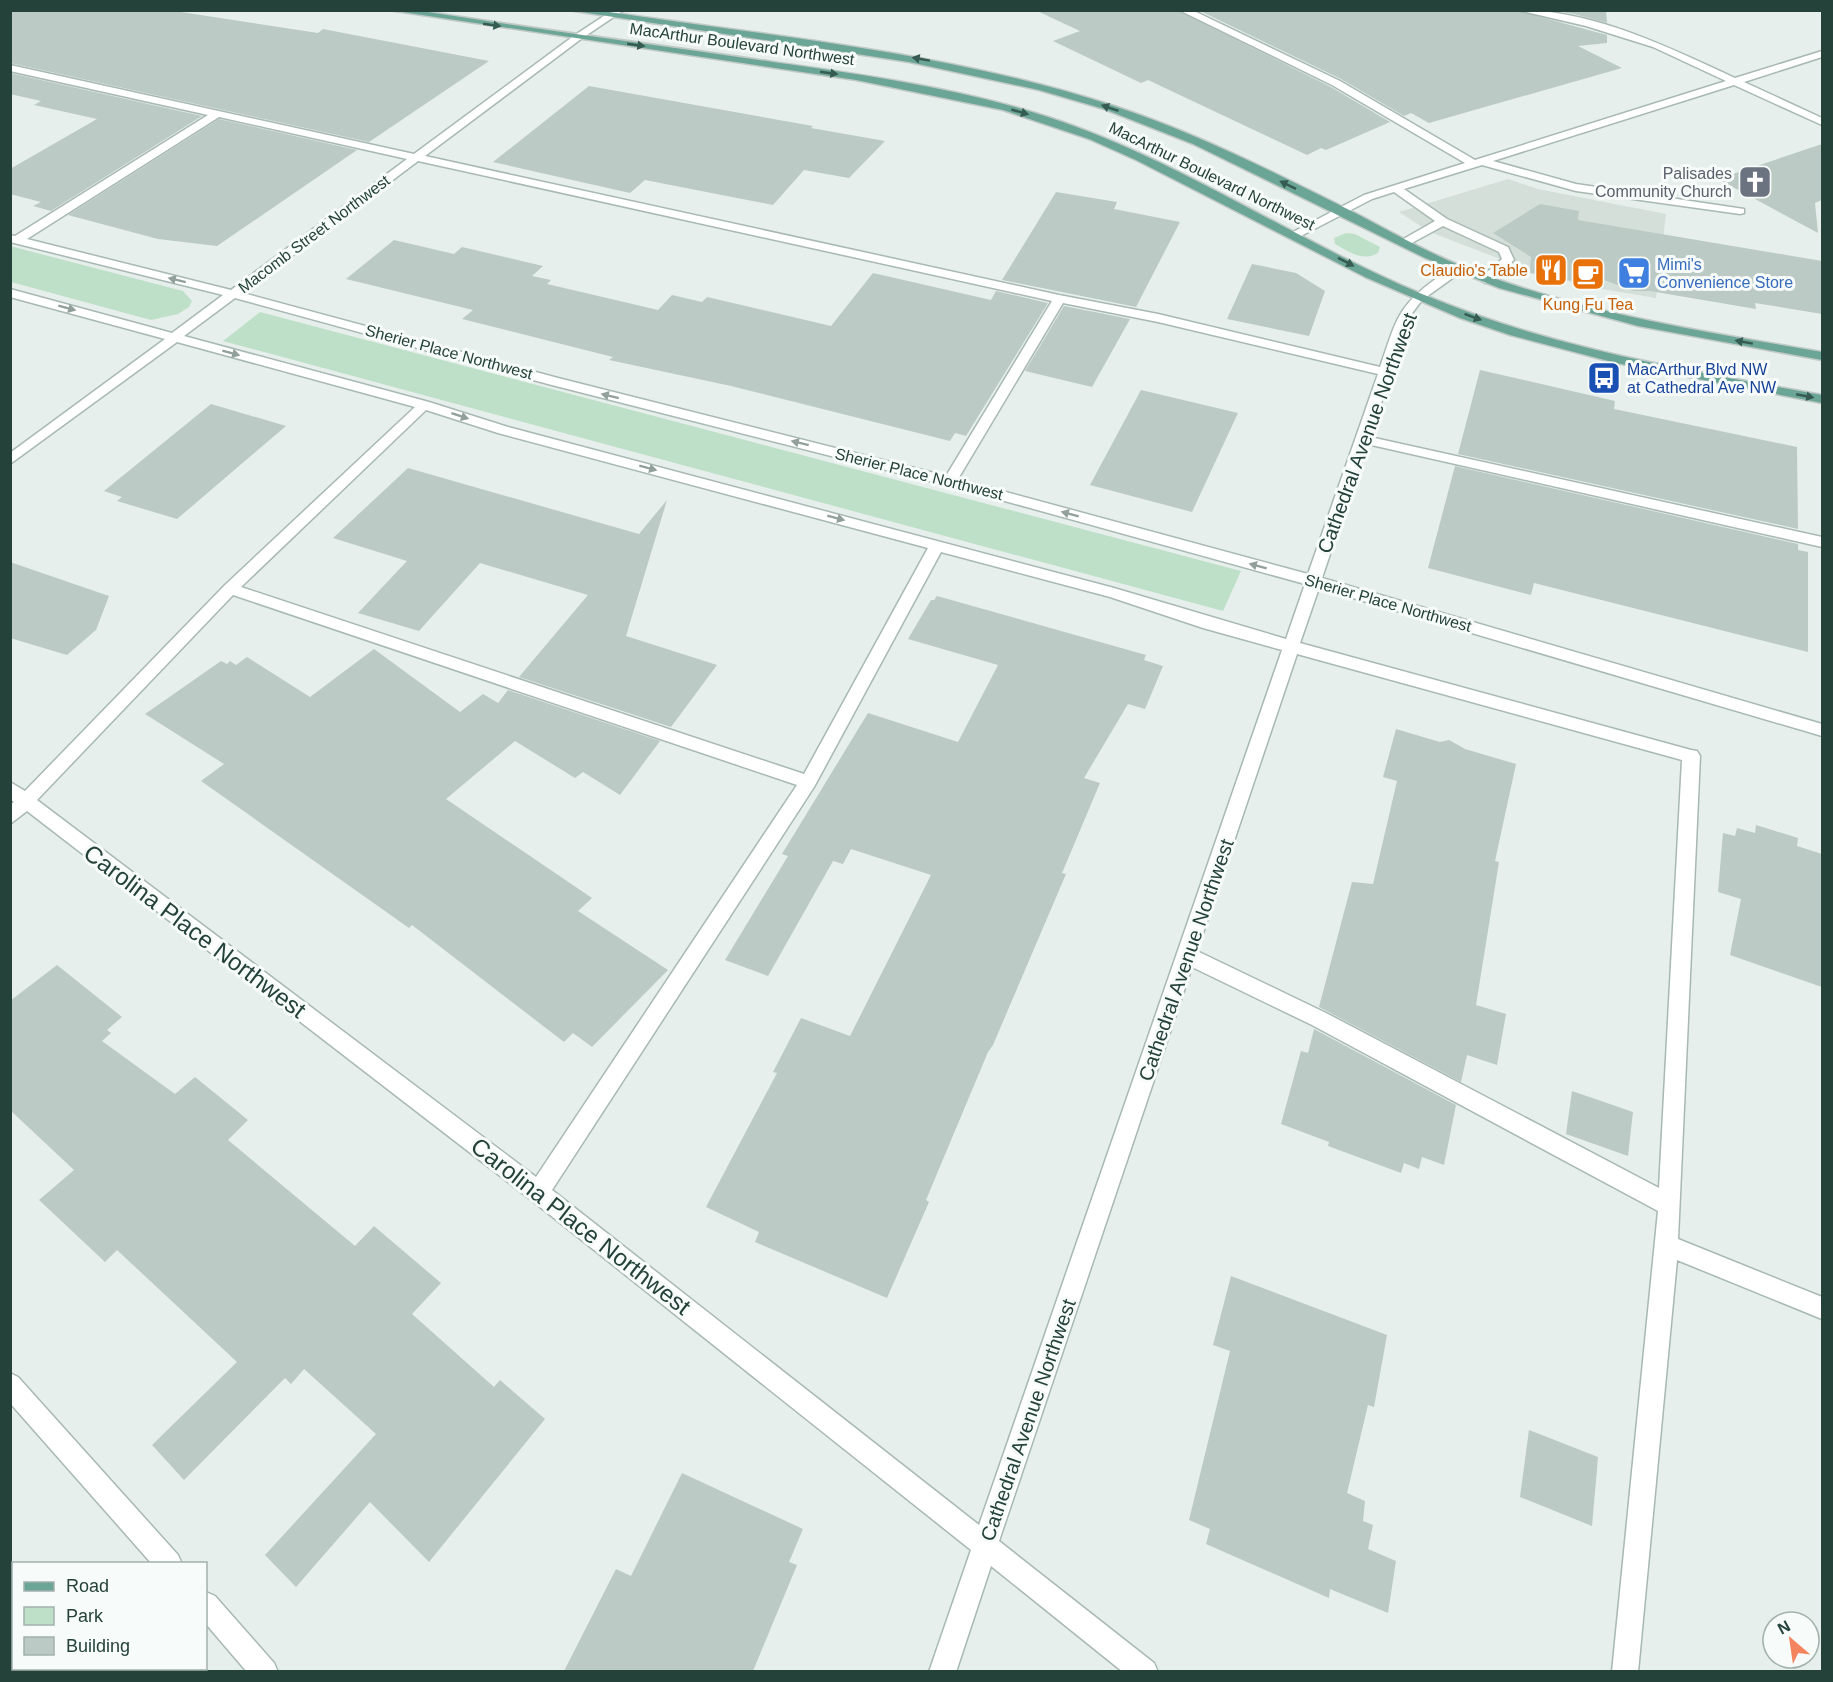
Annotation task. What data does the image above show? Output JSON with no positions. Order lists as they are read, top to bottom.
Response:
{
  "streets": {
    "main road": ["MacArthur Boulevard Northwest"],
    "street": [
      "Macomb Street Northwest",
      "Sherier Place Northwest",
      "Cathedral Avenue Northwest",
      "Carolina Place Northwest"
    ]
  },
  "crossings": [
    ["MacArthur Boulevard Northwest", "Macomb Street Northwest"],
    ["MacArthur Boulevard Northwest", "Cathedral Avenue Northwest"],
    ["Macomb Street Northwest", "Sherier Place Northwest"],
    ["Sherier Place Northwest", "Cathedral Avenue Northwest"],
    ["Cathedral Avenue Northwest", "Carolina Place Northwest"]
  ],
  "places": {
    "church": ["Palisades Community Church"],
    "restaurant": ["Claudio's Table"],
    "supermarket": ["Mimi's Convenience Store"],
    "cafe": ["Kung Fu Tea"],
    "bus stop": ["MacArthur Blvd NW at Cathedral Ave NW"]
  },
  "legend": ["Road", "Park", "Building"],
  "north": "top left"
}
